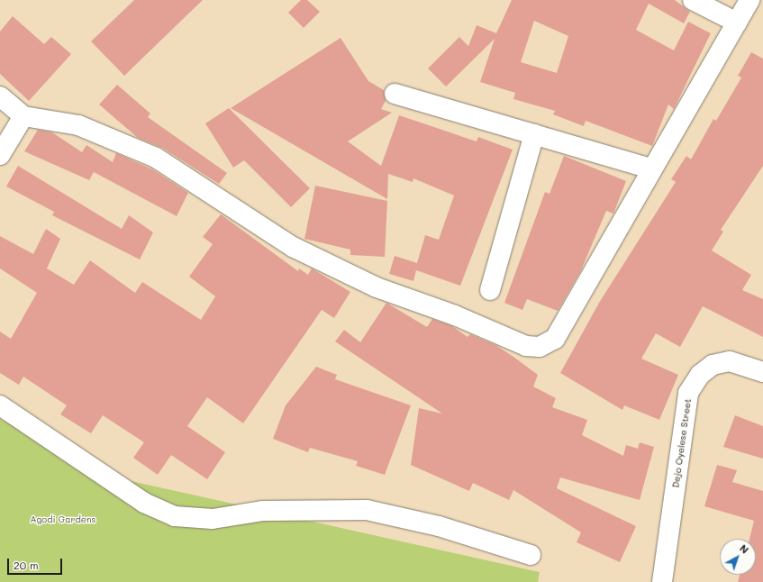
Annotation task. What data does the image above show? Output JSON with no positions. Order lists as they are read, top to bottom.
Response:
{
  "streets": {
    "street": ["Dejo Oyelese Street"]
  },
  "parks": ["Agodi Gardens"],
  "scale_bar": "20 m",
  "north": "top right"
}
